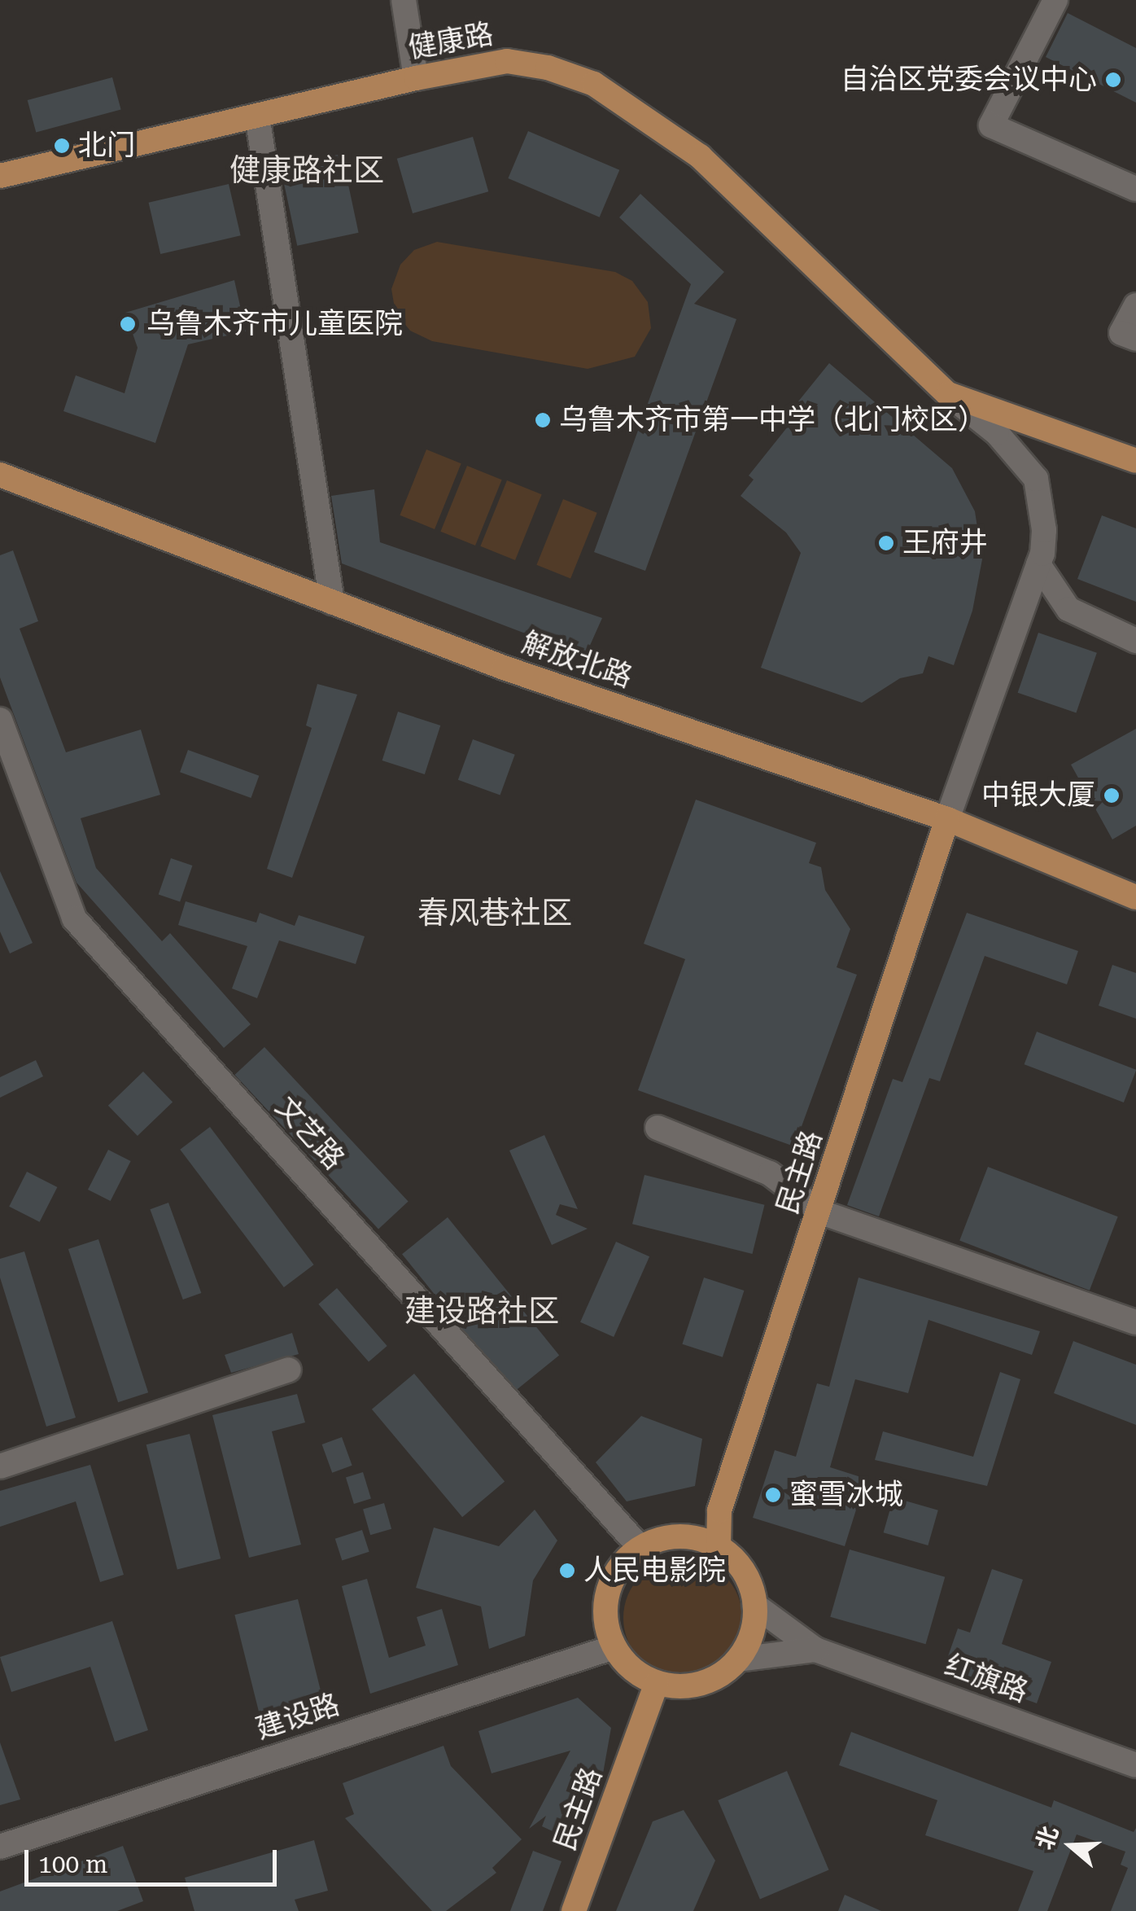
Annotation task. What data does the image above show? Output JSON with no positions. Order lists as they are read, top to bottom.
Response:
{
  "streets": {
    "main road": ["健康路", "解放北路", "民主路"],
    "street": ["文艺路", "红旗路", "建设路"]
  },
  "crossings": [
    ["解放北路", "民主路"],
    ["文艺路", "民主路"],
    ["文艺路", "建设路"],
    ["民主路", "建设路"]
  ],
  "districts": ["健康路社区", "春风巷社区", "建设路社区"],
  "places": [
    "自治区党委会议中心",
    "北门",
    "乌鲁木齐市儿童医院",
    "乌鲁木齐市第一中学（北门校区）",
    "王府井",
    "中银大厦",
    "蜜雪冰城",
    "人民电影院"
  ],
  "scale_bar": "100 m",
  "north": "left"
}
